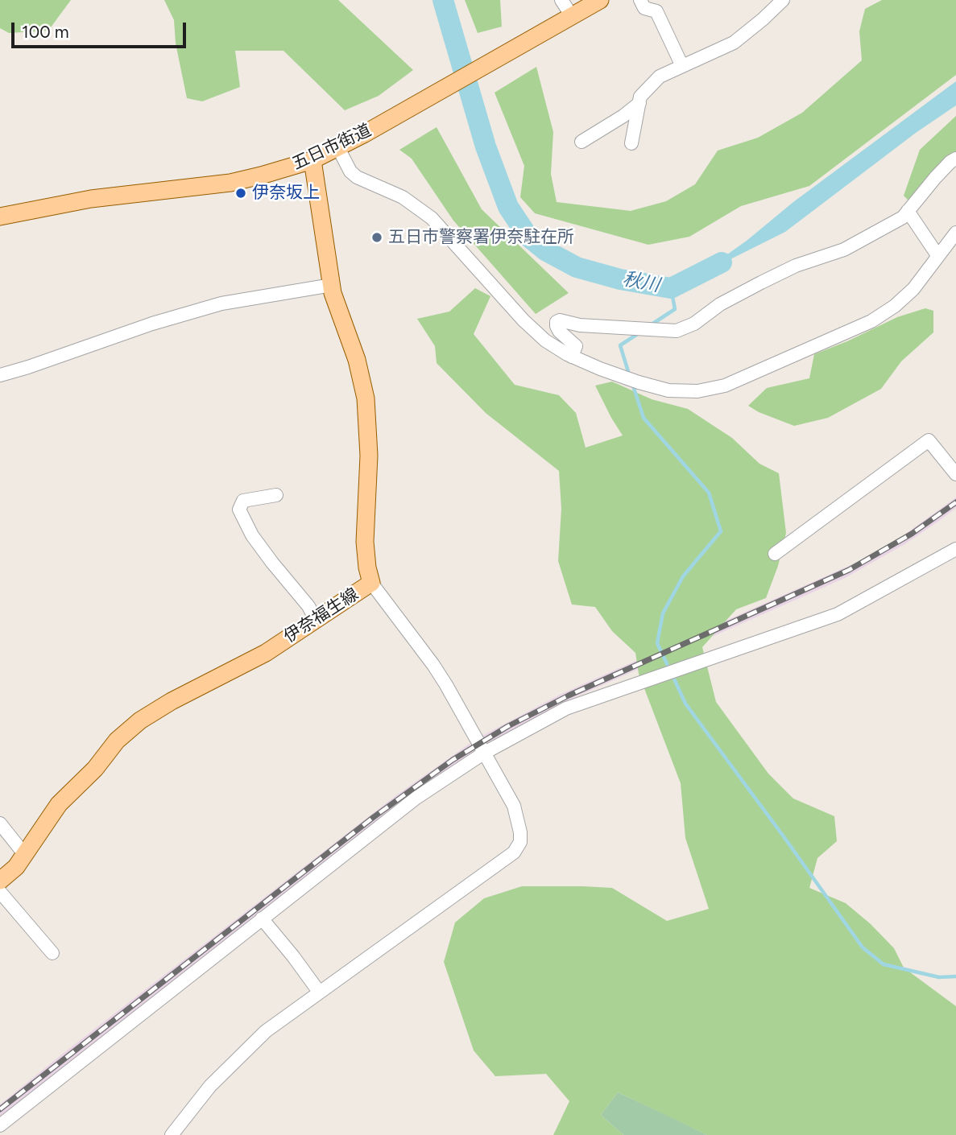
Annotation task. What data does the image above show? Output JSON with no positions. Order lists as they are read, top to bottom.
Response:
{
  "streets": {
    "main road": ["五日市街道", "伊奈福生線"]
  },
  "crossings": [
    ["五日市街道", "伊奈福生線"]
  ],
  "water": ["秋川"],
  "places": ["伊奈坂上", "五日市警察署伊奈駐在所"],
  "scale_bar": "100 m"
}
